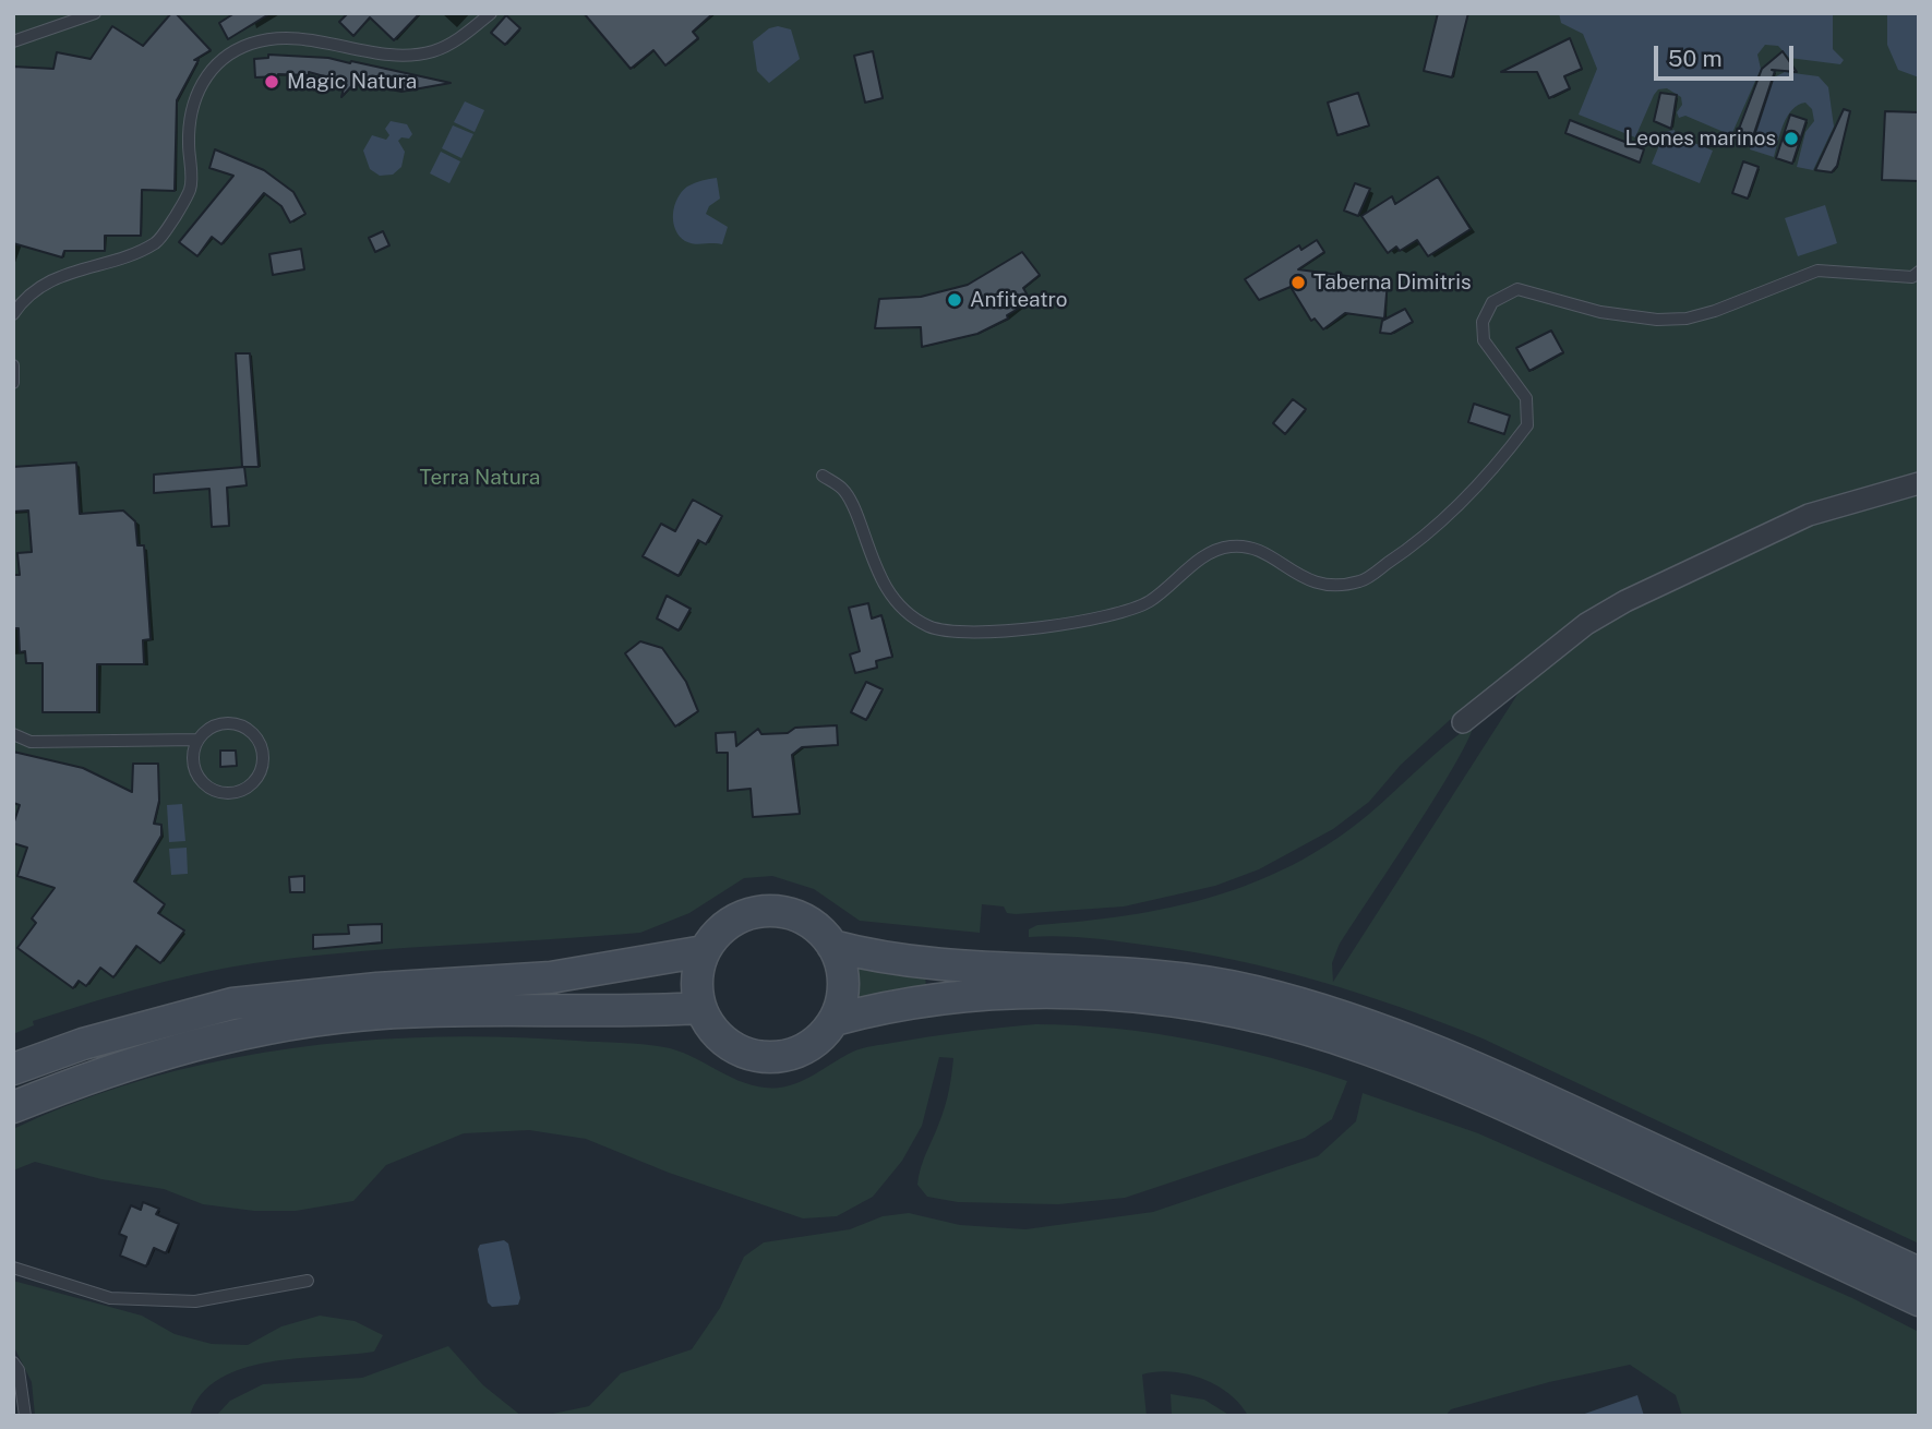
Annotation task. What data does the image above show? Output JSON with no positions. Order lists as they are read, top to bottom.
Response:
{
  "parks": ["Terra Natura"],
  "places": [
    "Magic Natura",
    "Leones marinos",
    "Taberna Dimitris",
    "Anfiteatro"
  ],
  "scale_bar": "50 m"
}
